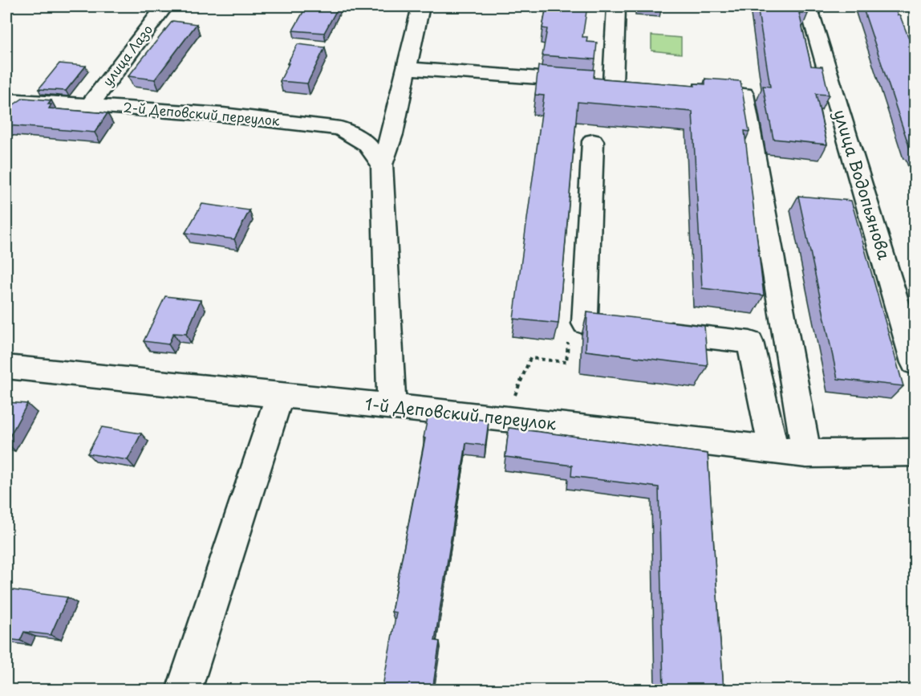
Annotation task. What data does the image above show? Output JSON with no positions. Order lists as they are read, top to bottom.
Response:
{
  "streets": {
    "street": [
      "улица Лазо",
      "2-й Деповский переулок",
      "улица Водопьянова",
      "1-й Деповский переулок"
    ]
  },
  "crossings": [
    ["улица Лазо", "2-й Деповский переулок"]
  ]
}
